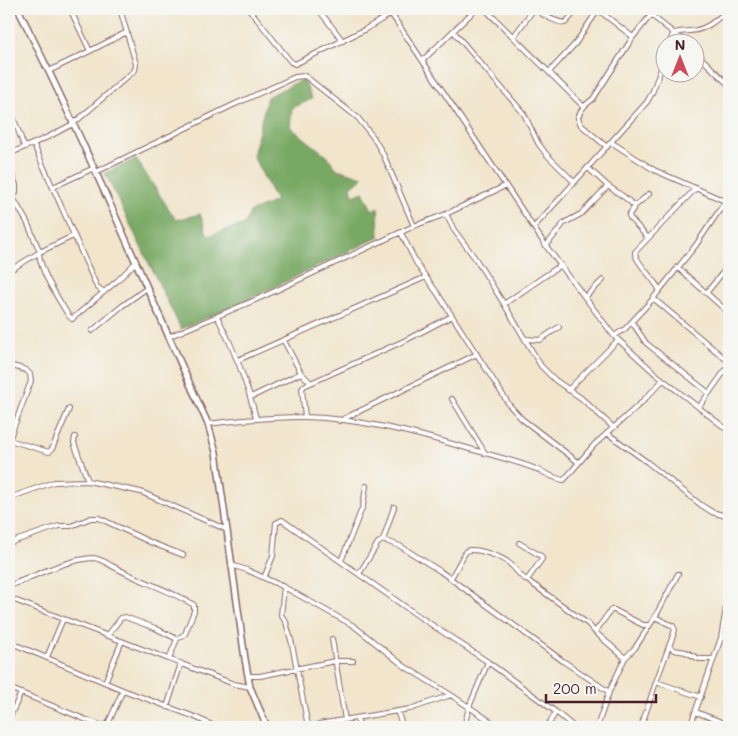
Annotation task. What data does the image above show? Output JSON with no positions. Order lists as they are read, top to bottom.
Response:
{
  "scale_bar": "200 m",
  "north": "top"
}
